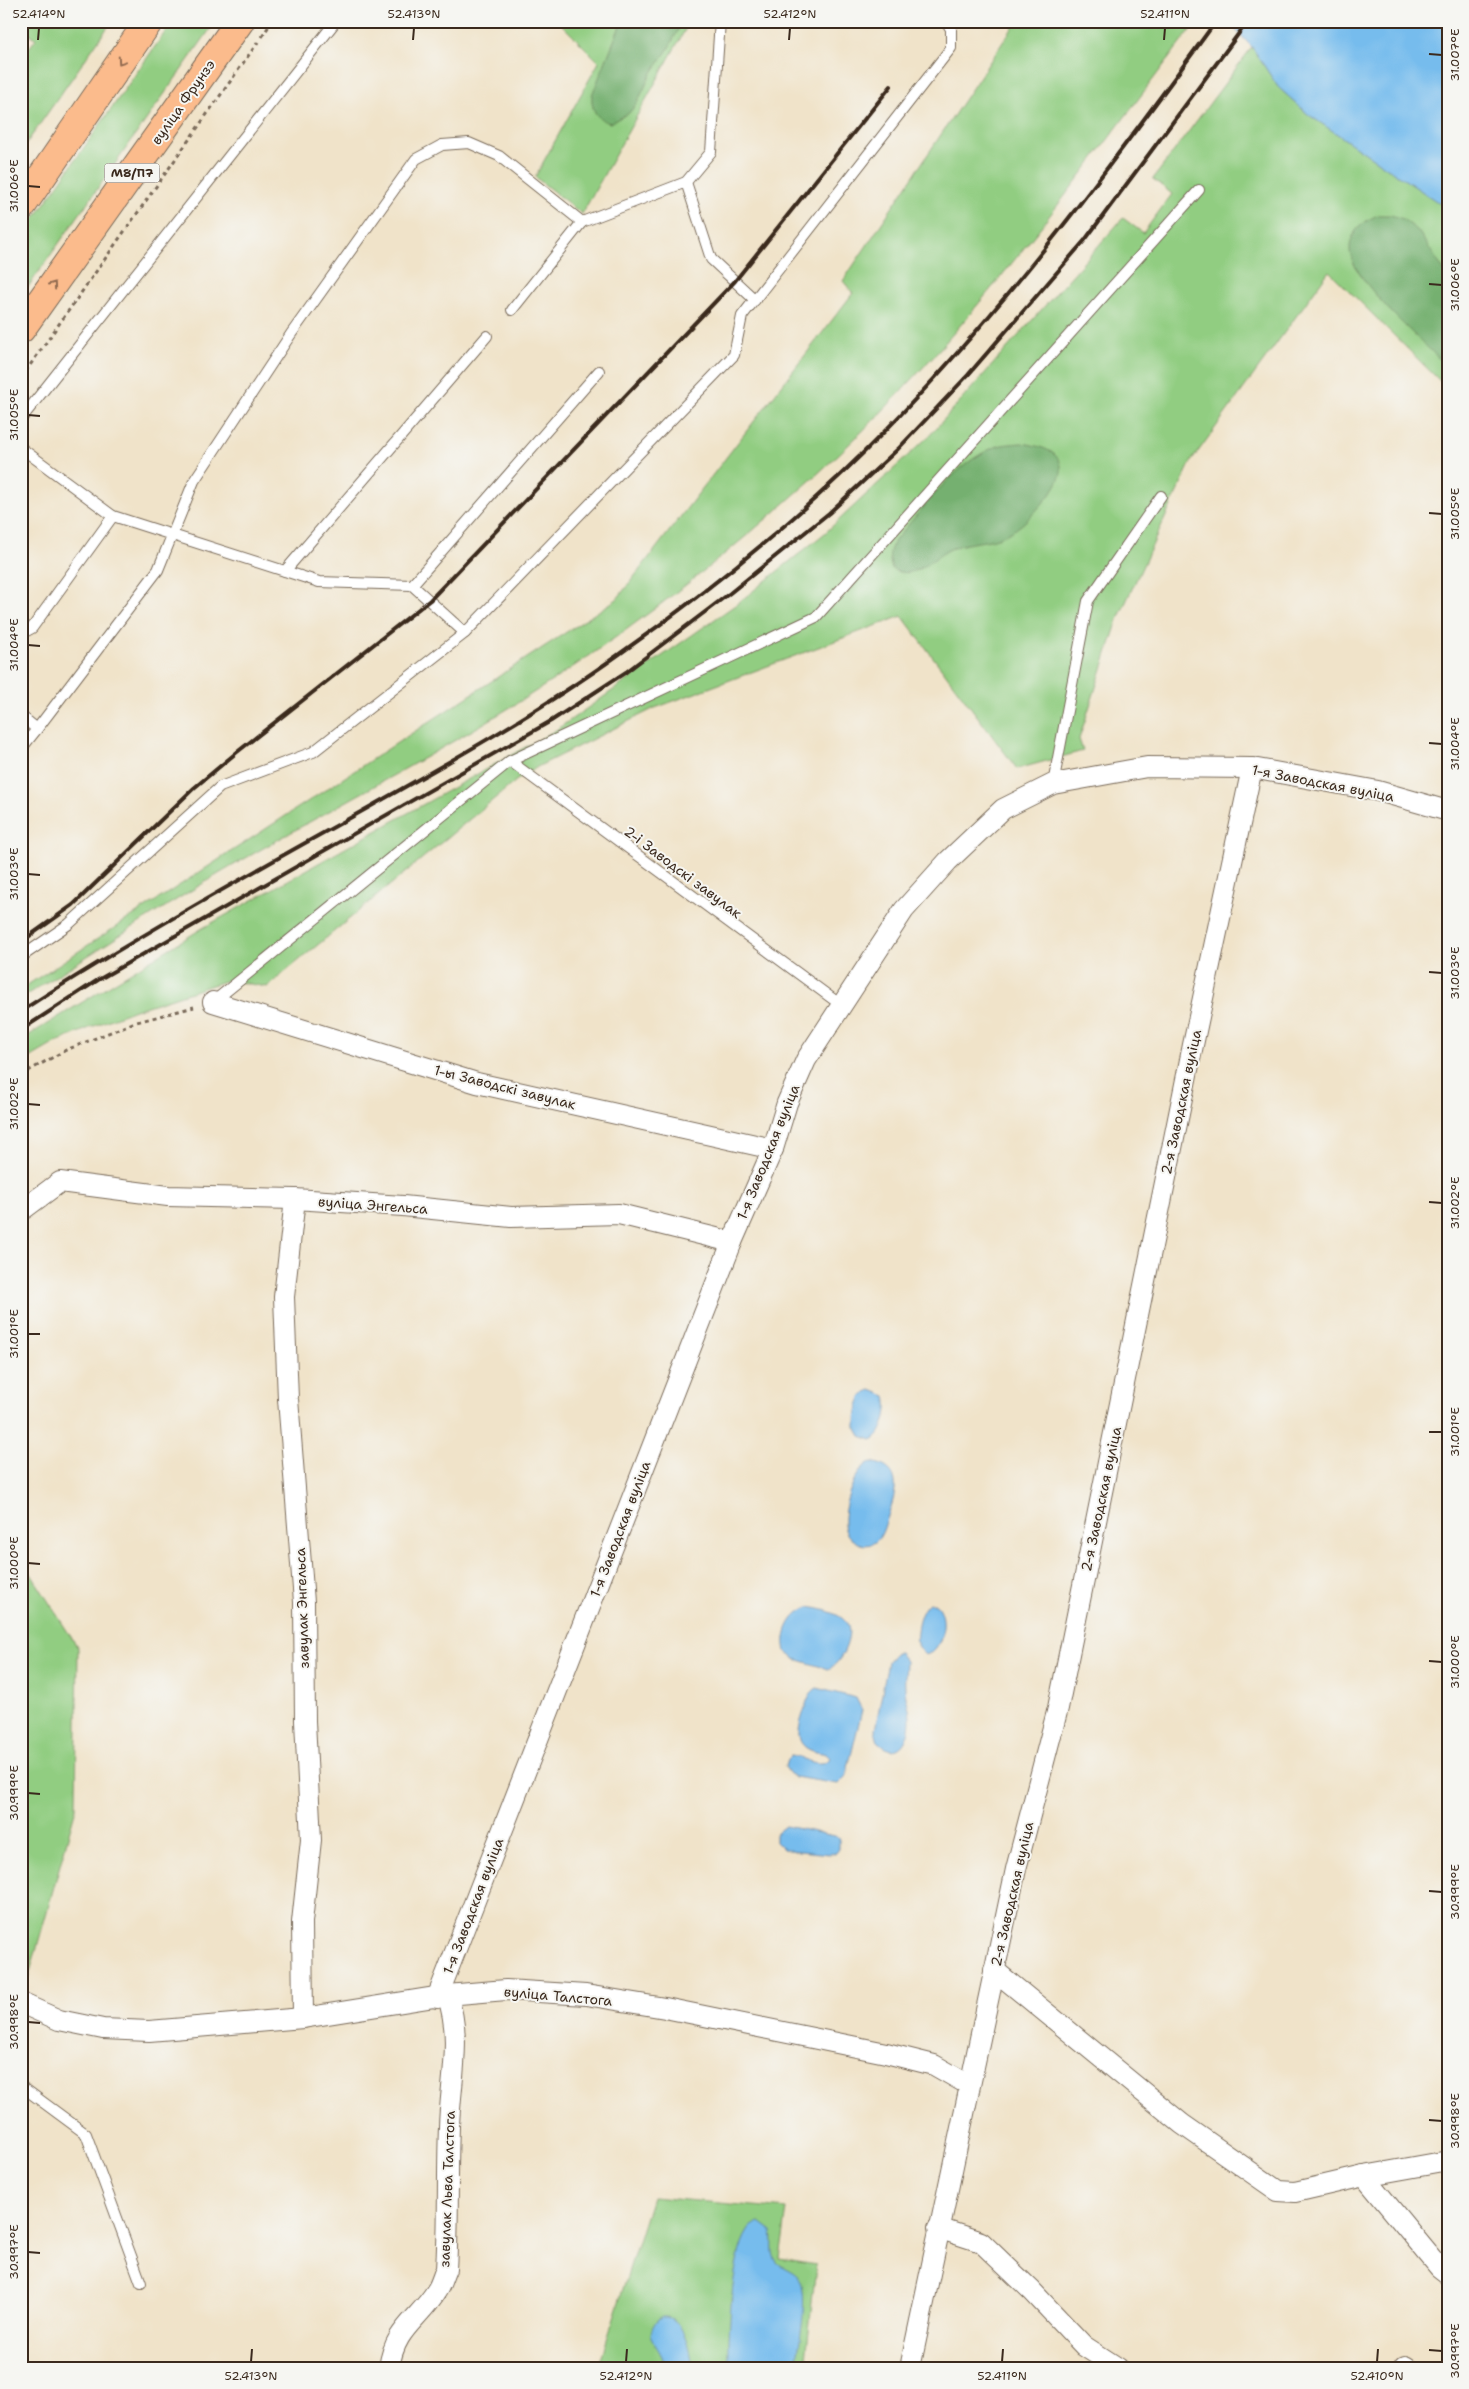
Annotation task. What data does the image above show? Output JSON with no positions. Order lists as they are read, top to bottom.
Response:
{
  "streets": {
    "main road": ["вуліца Фрунзэ", "М8/П7"],
    "street": [
      "1-я Заводская вуліца",
      "1-ы Заводскі завулак",
      "2-я Заводская вуліца",
      "вуліца Энгельса",
      "завулак Энгельса",
      "вуліца Талстога",
      "завулак Льва Талстога"
    ],
    "lane": ["2-і Заводскі завулак"]
  },
  "crossings": [
    ["1-я Заводская вуліца", "2-і Заводскі завулак"],
    ["1-я Заводская вуліца", "1-ы Заводскі завулак"],
    ["1-я Заводская вуліца", "2-я Заводская вуліца"],
    ["1-я Заводская вуліца", "вуліца Энгельса"],
    ["1-я Заводская вуліца", "вуліца Талстога"],
    ["1-я Заводская вуліца", "завулак Льва Талстога"],
    ["2-я Заводская вуліца", "вуліца Талстога"],
    ["вуліца Энгельса", "завулак Энгельса"],
    ["завулак Энгельса", "вуліца Талстога"],
    ["вуліца Талстога", "завулак Льва Талстога"]
  ],
  "coordinates": [
    "52.414°N",
    "52.413°N",
    "52.412°N",
    "52.411°N",
    "31.007°E",
    "31.006°E",
    "31.005°E",
    "31.004°E",
    "31.003°E",
    "31.002°E",
    "31.001°E",
    "31.000°E",
    "30.999°E",
    "30.998°E",
    "30.997°E",
    "52.410°N"
  ]
}
